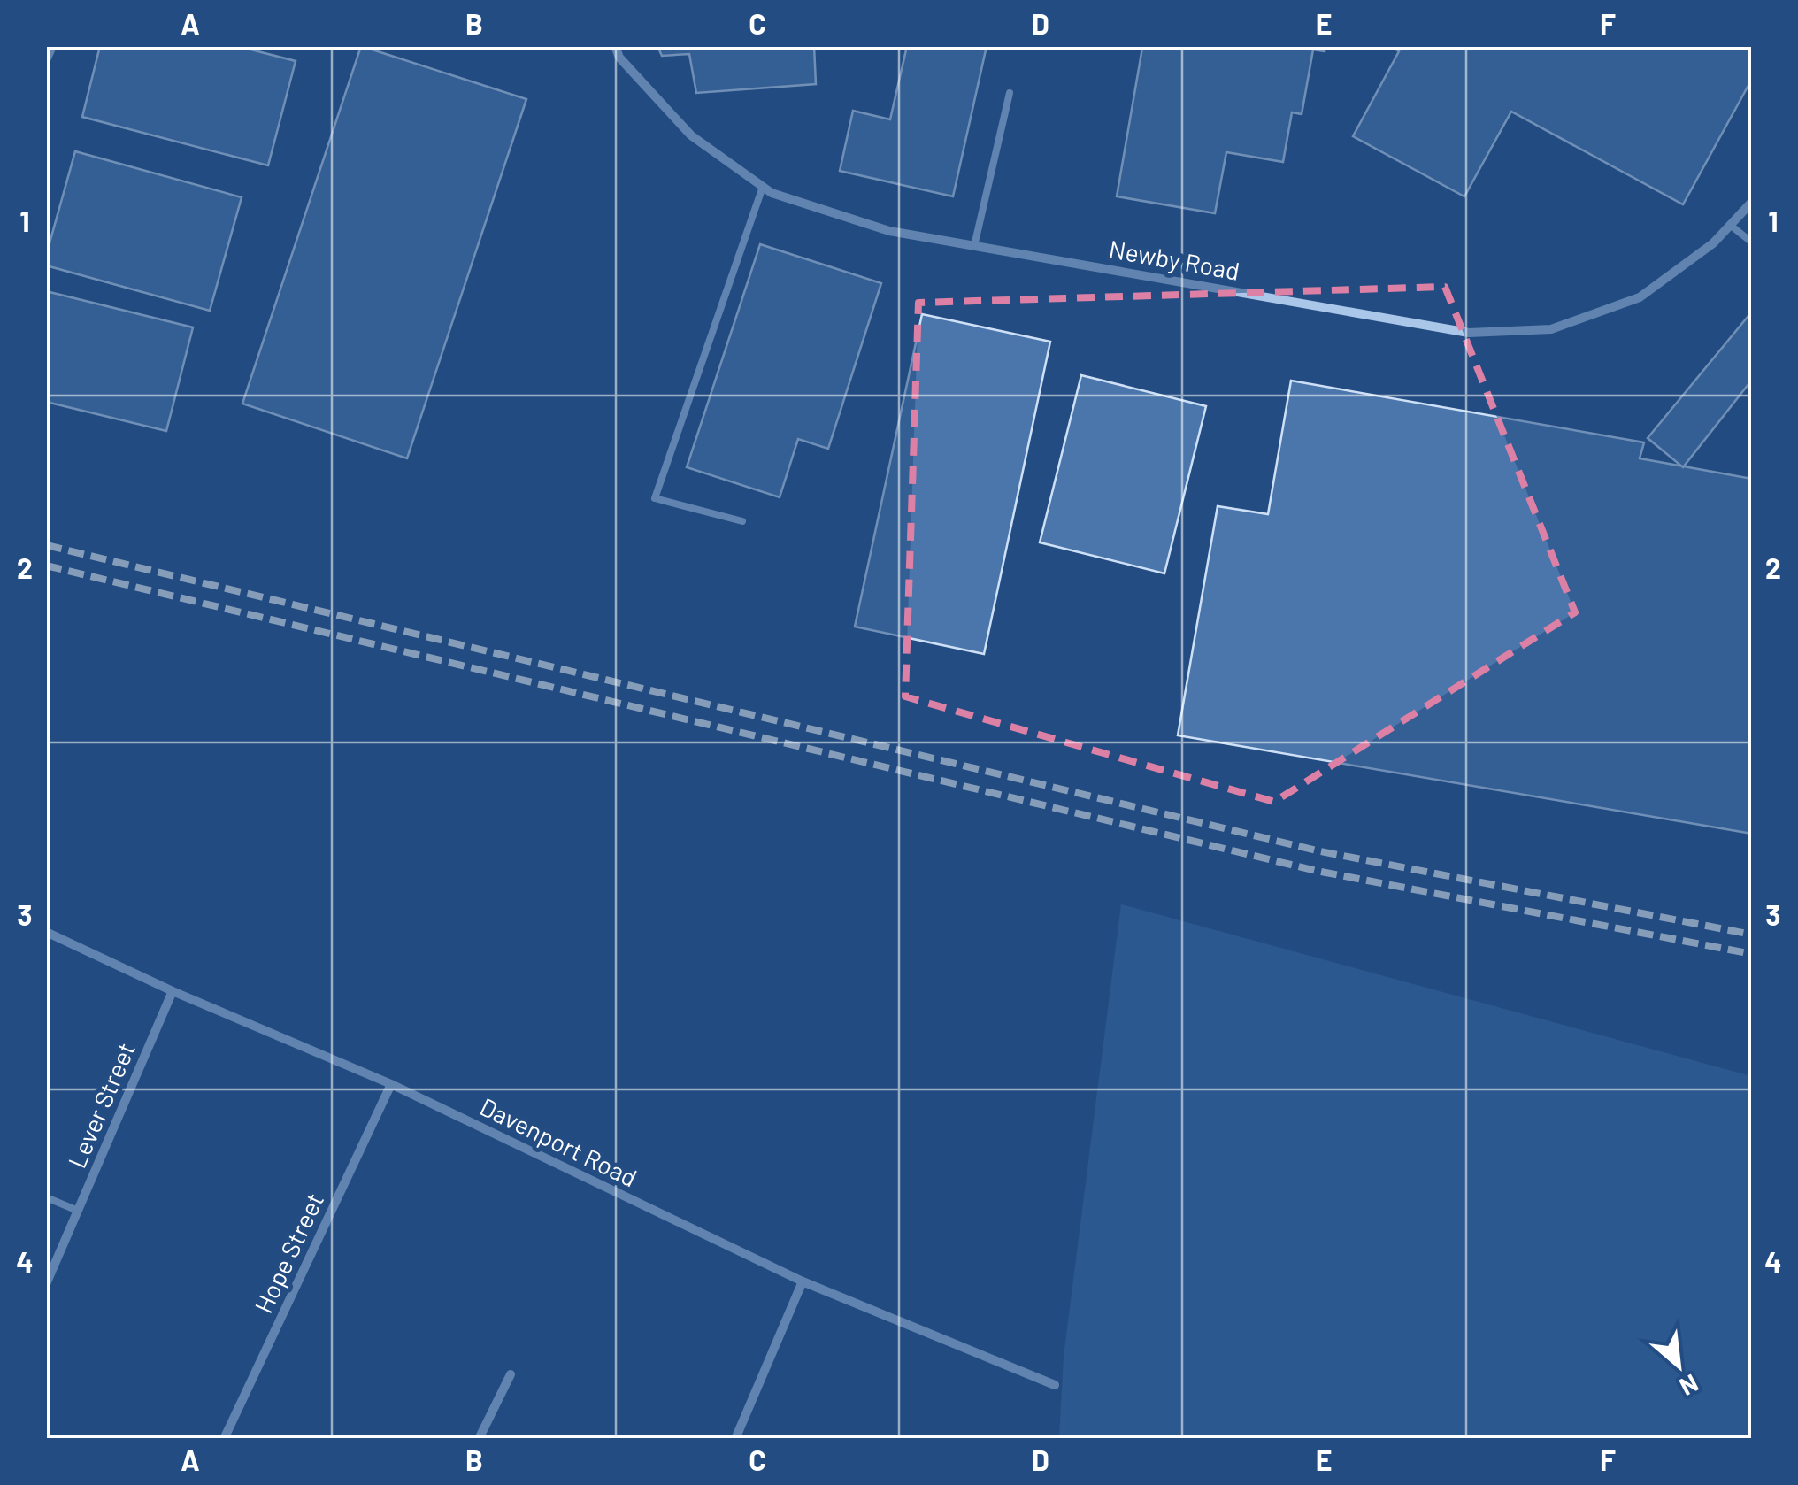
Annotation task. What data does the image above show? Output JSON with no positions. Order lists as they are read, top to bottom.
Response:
{
  "streets": {
    "street": [
      "Newby Road",
      "Lever Street",
      "Davenport Road",
      "Hope Street"
    ]
  },
  "crossings": [
    ["Lever Street", "Davenport Road"],
    ["Davenport Road", "Hope Street"]
  ],
  "north": "bottom right",
  "grid": {
    "columns": [
      "A",
      "B",
      "C",
      "D",
      "E",
      "F"
    ],
    "rows": [
      "1",
      "2",
      "3",
      "4"
    ]
  }
}
